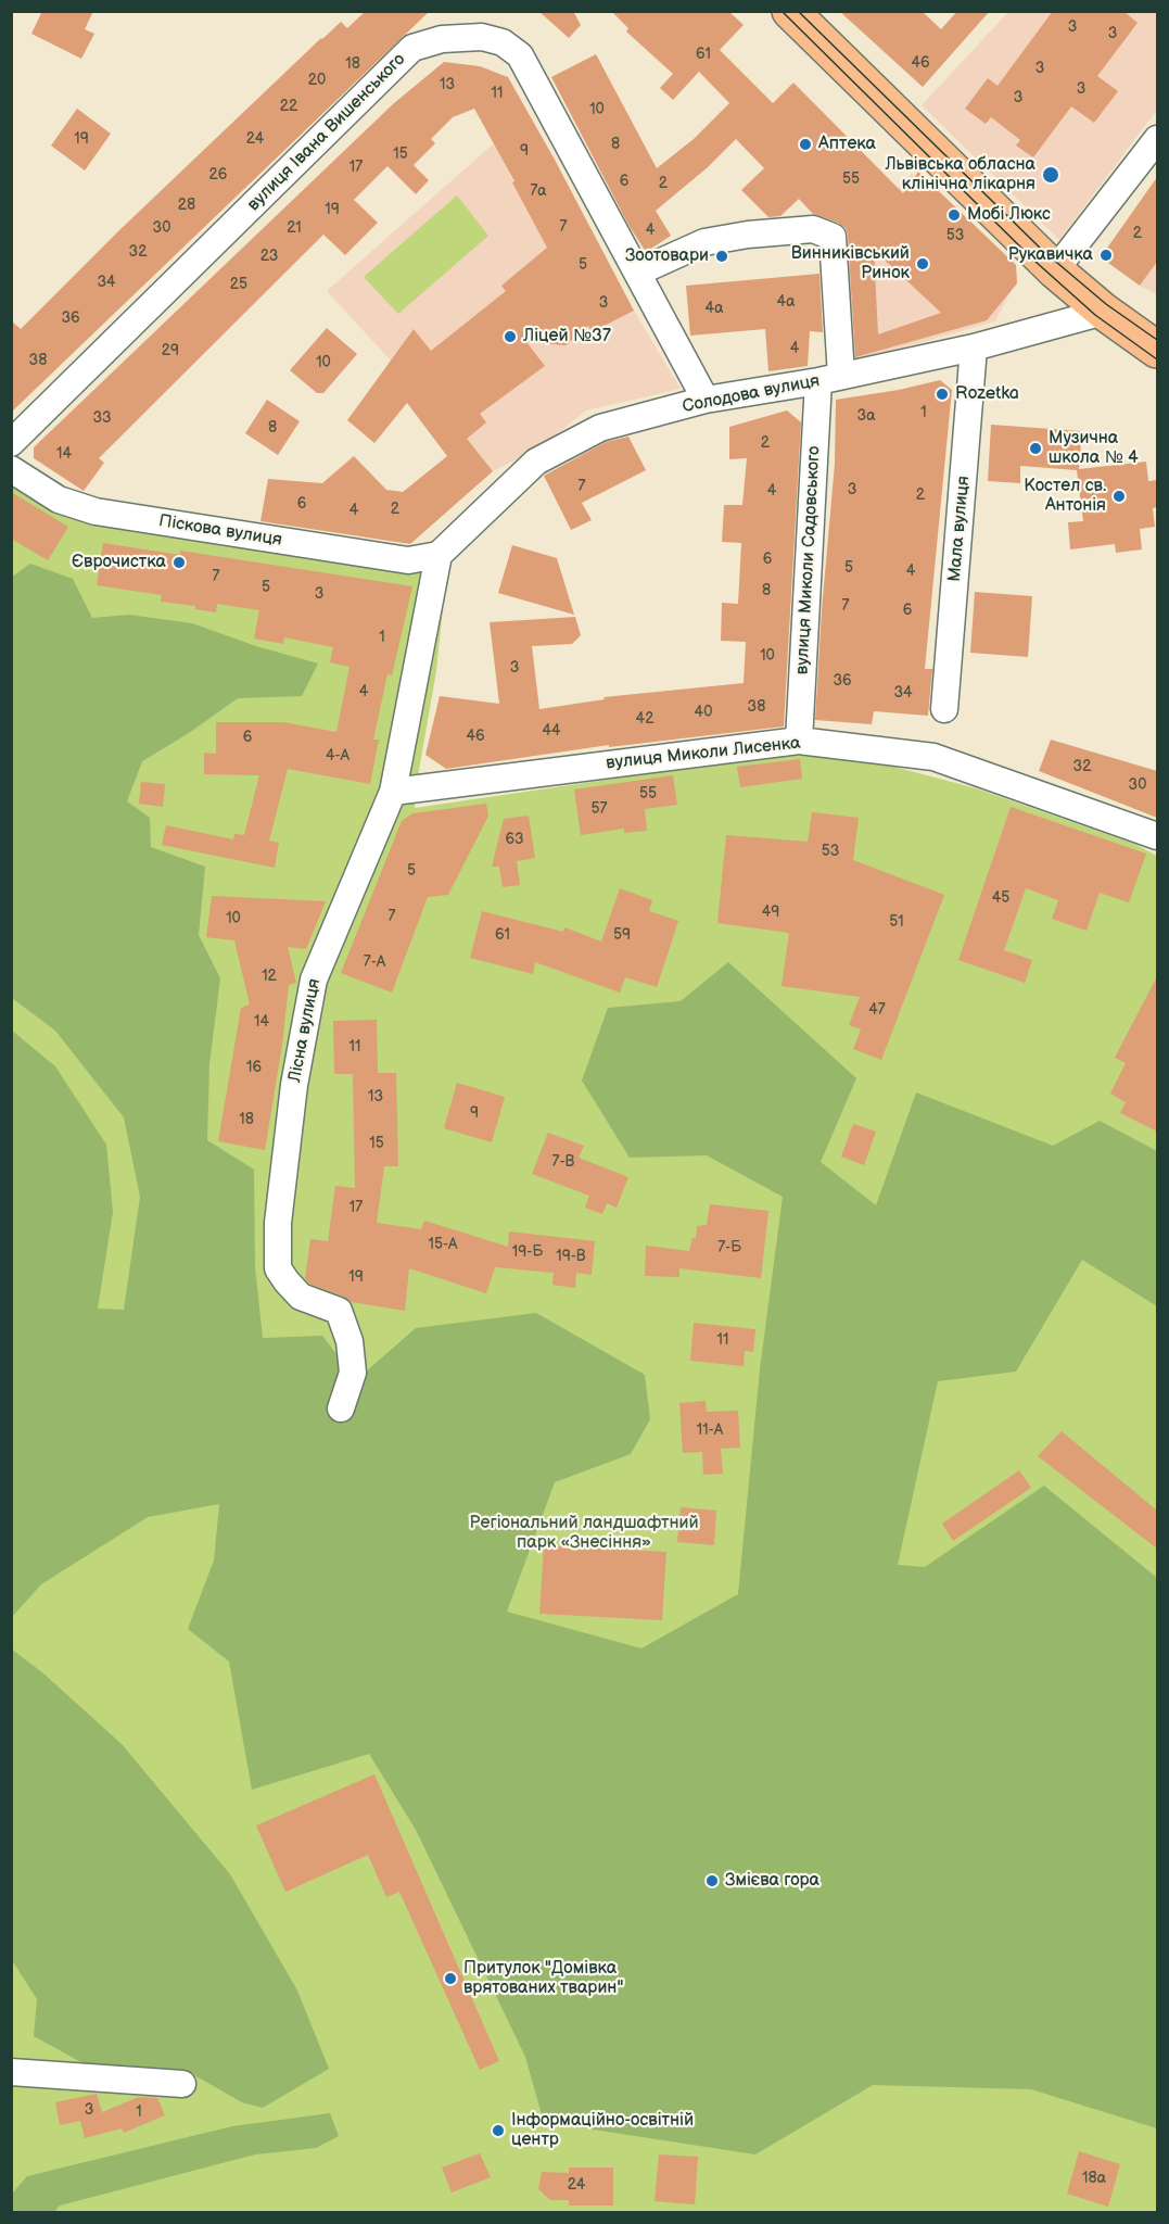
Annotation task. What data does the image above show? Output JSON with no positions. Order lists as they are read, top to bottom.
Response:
{
  "streets": {
    "street": [
      "вулиця Івана Вишенського",
      "Солодова вулиця",
      "Мала вулиця",
      "Піскова вулиця",
      "вулиця Миколи Садовського",
      "вулиця Миколи Лисенка",
      "Лісна вулиця"
    ]
  },
  "crossings": [
    ["вулиця Івана Вишенського", "Солодова вулиця"],
    ["Солодова вулиця", "Мала вулиця"],
    ["Солодова вулиця", "Піскова вулиця"],
    ["Солодова вулиця", "вулиця Миколи Садовського"],
    ["Солодова вулиця", "Лісна вулиця"],
    ["Піскова вулиця", "Лісна вулиця"],
    ["вулиця Миколи Садовського", "вулиця Миколи Лисенка"],
    ["вулиця Миколи Лисенка", "Лісна вулиця"]
  ],
  "parks": ["Регіональний ландшафтний парк «Знесіння»"],
  "places": [
    "Аптека",
    "Львівська обласна клінічна лікарня",
    "Мобі Люкс",
    "Рукавичка",
    "Зоотовари",
    "Винниківський Ринок",
    "Ліцей №37",
    "Rozetka",
    "Музична школа № 4",
    "Костел св. Антонія",
    "Єврочистка",
    "Змієва гора",
    "Притулок \"Домівка врятованих тварин\"",
    "Інформаційно-освітній центр"
  ],
  "house_numbers": [
    "3",
    "3",
    "61",
    "46",
    "18",
    "3",
    "20",
    "13",
    "3",
    "11",
    "3",
    "22",
    "10",
    "19",
    "24",
    "8",
    "9",
    "15",
    "17",
    "26",
    "55",
    "6",
    "2",
    "7а",
    "28",
    "19",
    "7",
    "30",
    "21",
    "4",
    "2",
    "53",
    "32",
    "23",
    "5",
    "34",
    "25",
    "4а",
    "3",
    "4а",
    "36",
    "4",
    "29",
    "38",
    "10",
    "1",
    "3а",
    "33",
    "8",
    "2",
    "14",
    "7",
    "3",
    "4",
    "2",
    "6",
    "2",
    "4",
    "6",
    "5",
    "4",
    "7",
    "5",
    "8",
    "3",
    "7",
    "6",
    "1",
    "10",
    "3",
    "36",
    "4",
    "34",
    "38",
    "40",
    "42",
    "44",
    "46",
    "6",
    "4-А",
    "32",
    "30",
    "55",
    "57",
    "63",
    "53",
    "5",
    "45",
    "49",
    "7",
    "10",
    "51",
    "61",
    "59",
    "7-А",
    "12",
    "47",
    "14",
    "11",
    "16",
    "13",
    "9",
    "18",
    "15",
    "7-В",
    "17",
    "15-А",
    "7-Б",
    "19-Б",
    "19-В",
    "19",
    "11",
    "11-А",
    "3",
    "1",
    "18а",
    "24"
  ]
}
